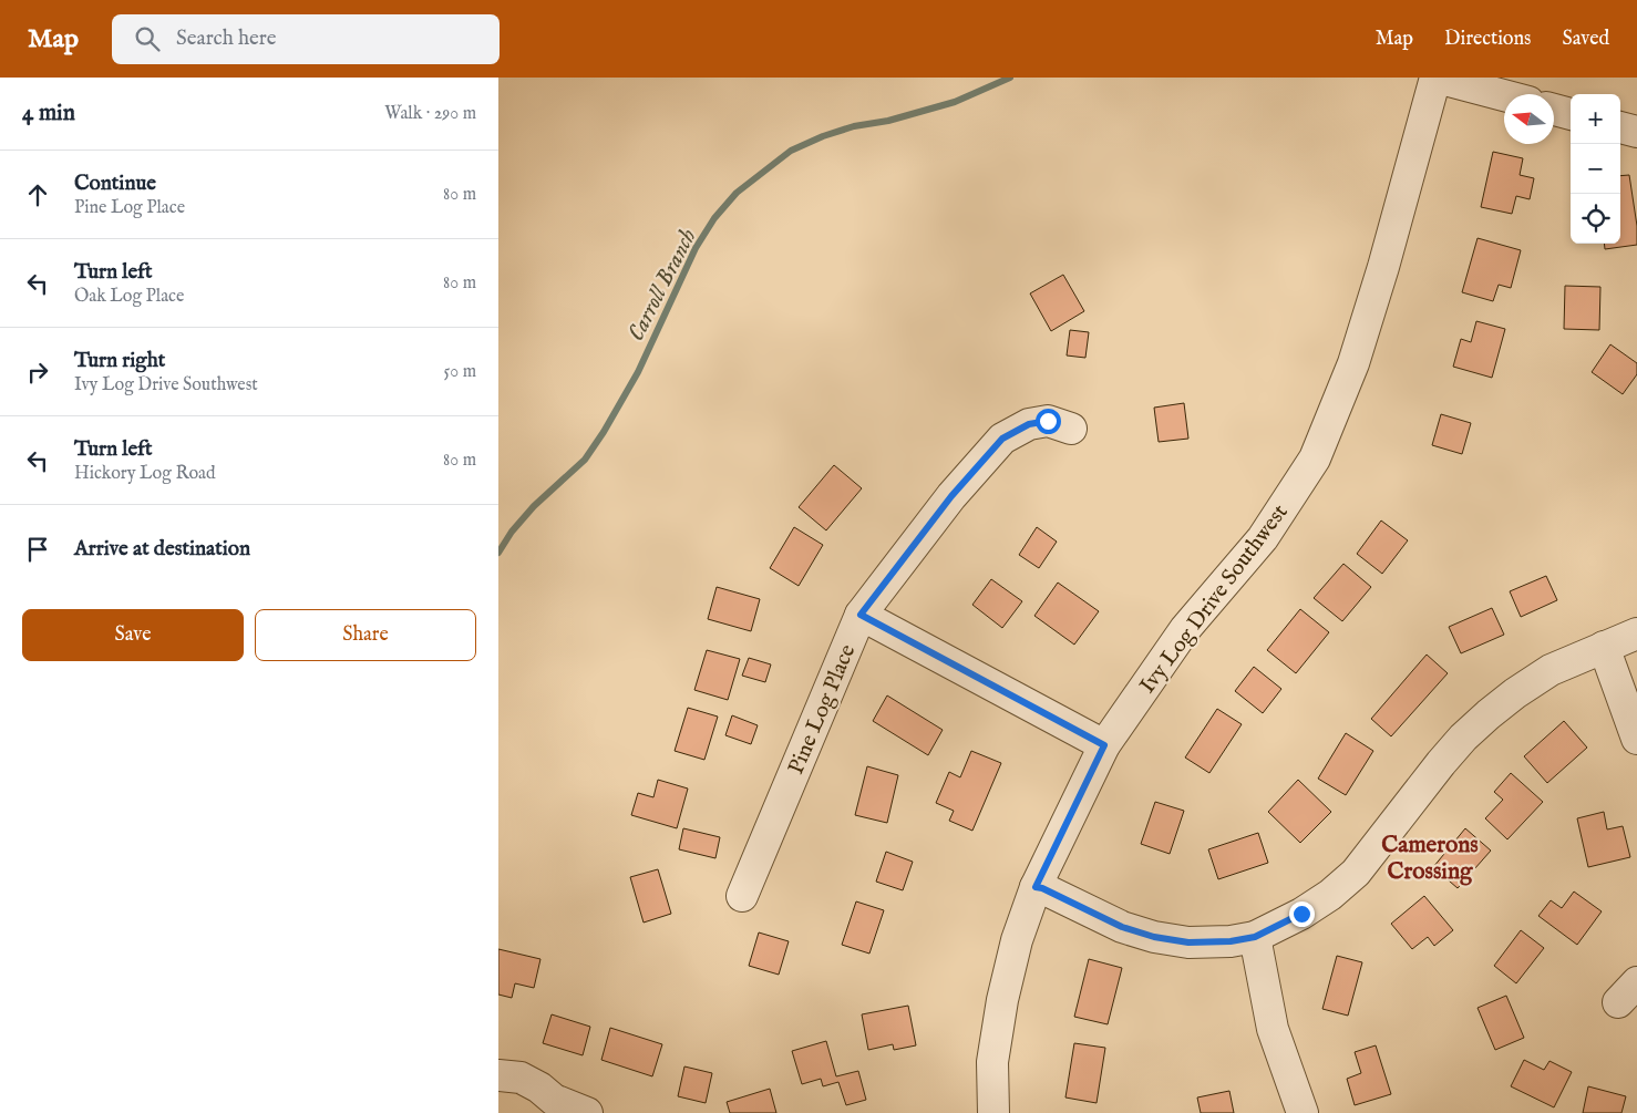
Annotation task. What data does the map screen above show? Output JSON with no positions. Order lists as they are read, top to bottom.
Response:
{
  "streets": {
    "street": ["Ivy Log Drive Southwest", "Pine Log Place"]
  },
  "districts": ["Camerons Crossing"],
  "water": ["Carroll Branch"],
  "north": "left",
  "page": {
    "header": "Map",
    "search": "Search here",
    "nav": ["Map", "Directions", "Saved"],
    "heading": ["4 min", "Walk · 290 m"],
    "map_buttons": ["+", "−"],
    "list": [
      ["Continue", "Pine Log Place", "80 m"],
      ["Turn left", "Oak Log Place", "80 m"],
      ["Turn right", "Ivy Log Drive Southwest", "50 m"],
      ["Turn left", "Hickory Log Road", "80 m"],
      "Arrive at destination"
    ],
    "buttons": ["Save", "Share"]
  }
}
